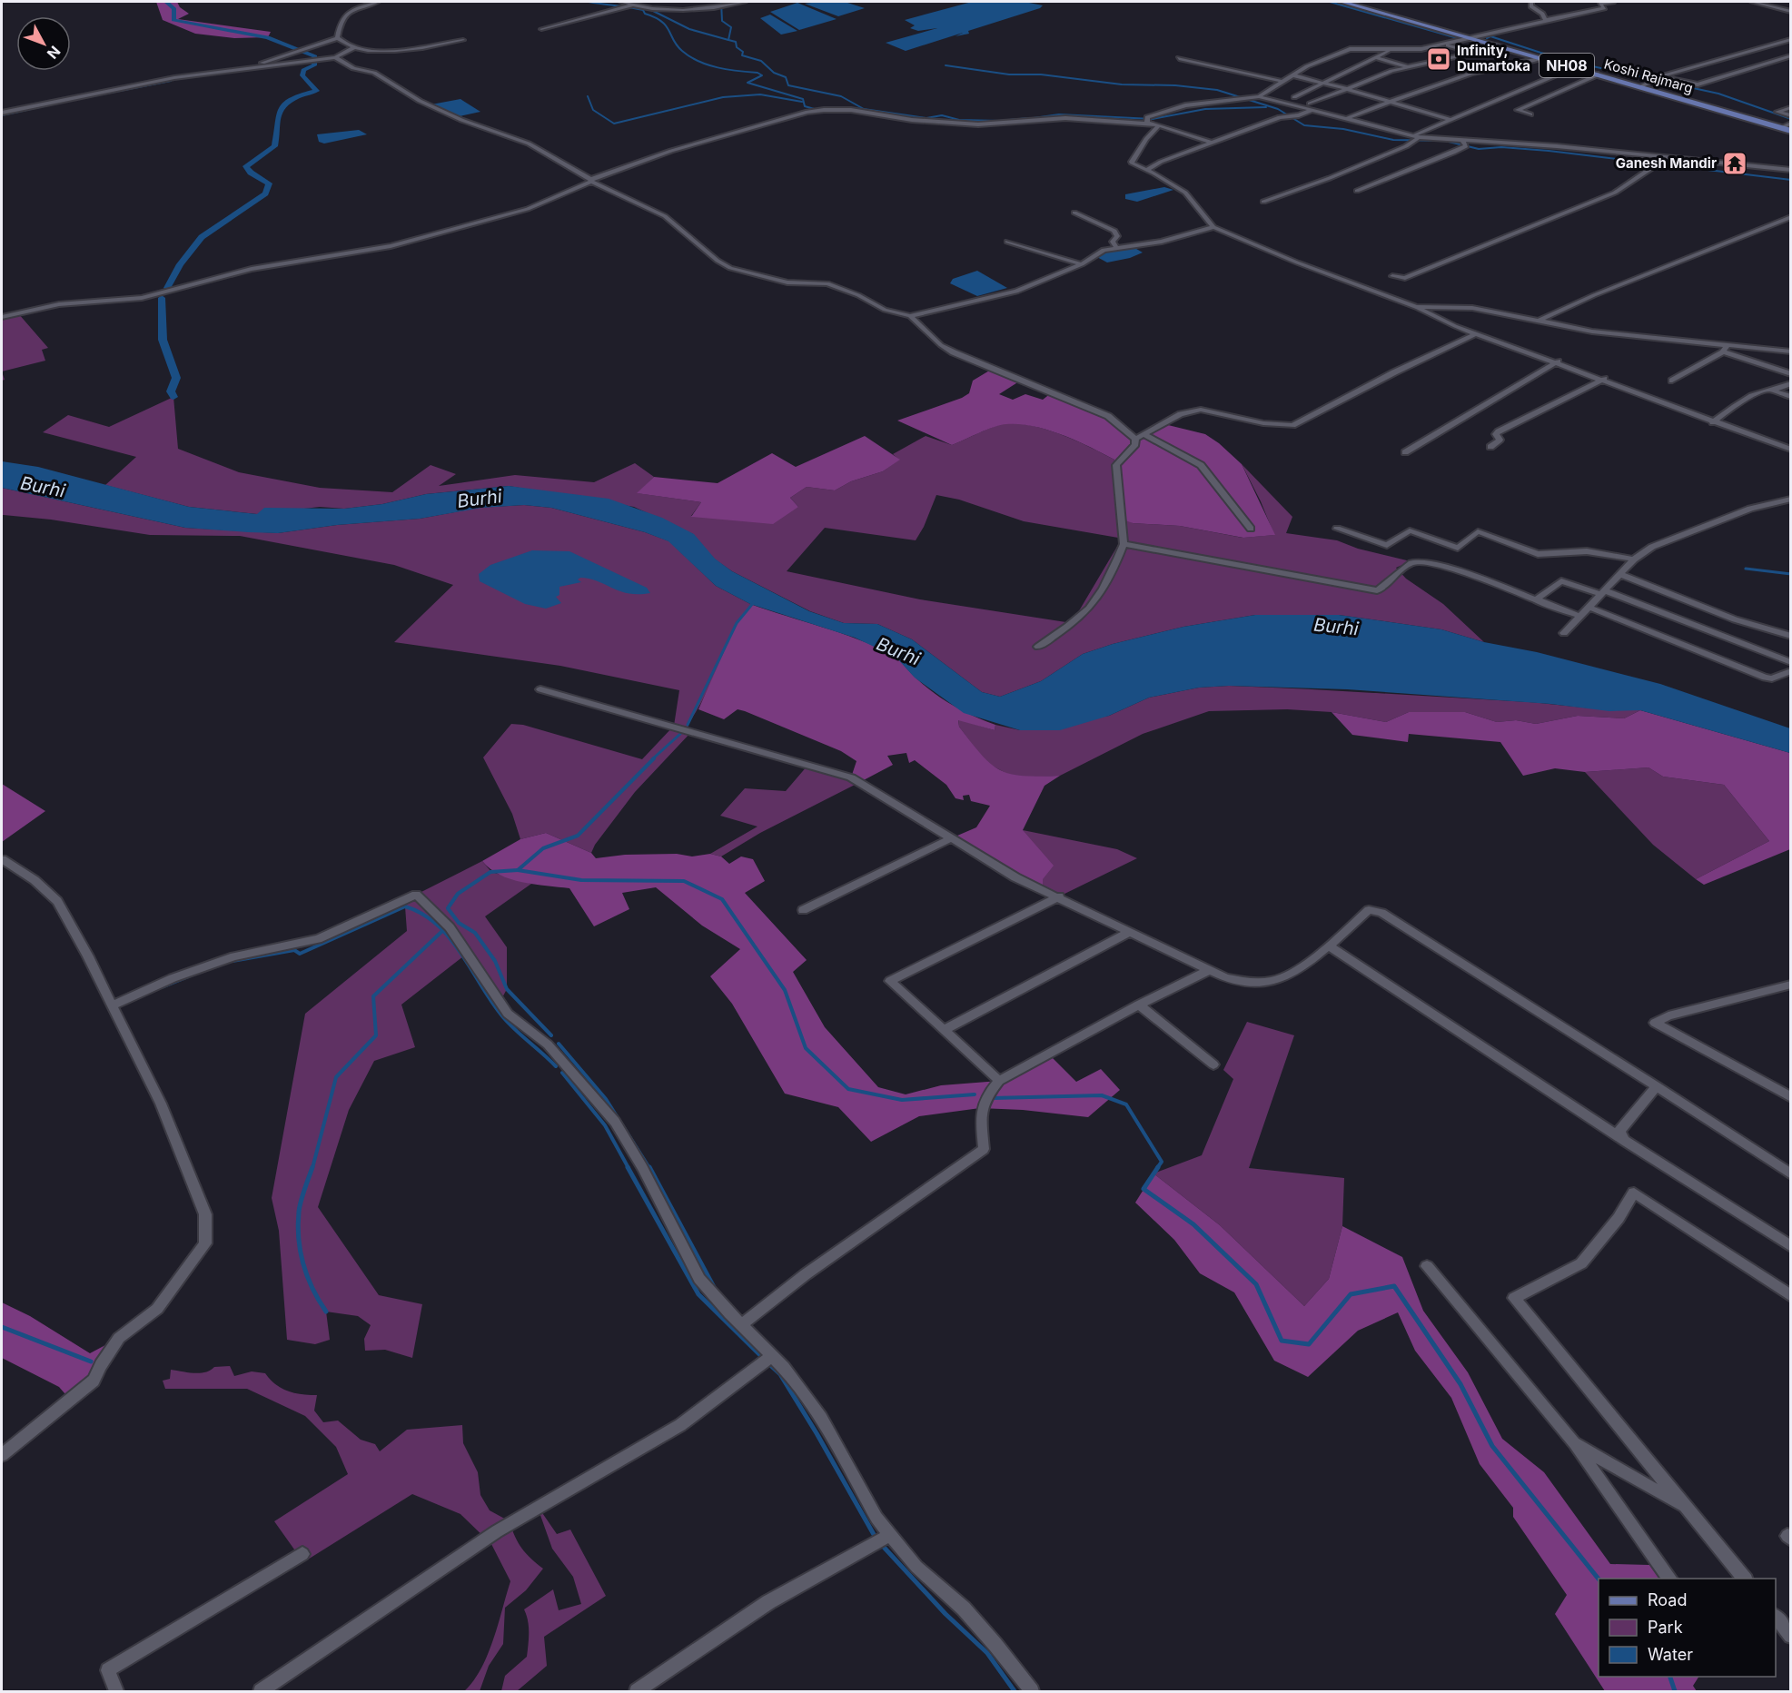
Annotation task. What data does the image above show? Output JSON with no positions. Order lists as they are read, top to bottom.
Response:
{
  "streets": {
    "main road": ["NH08", "Koshi Rajmarg"]
  },
  "water": ["Burhi"],
  "places": {
    "bank": ["Infinity, Dumartoka"],
    "temple": ["Ganesh Mandir"]
  },
  "legend": ["Road", "Park", "Water"],
  "north": "bottom right"
}
